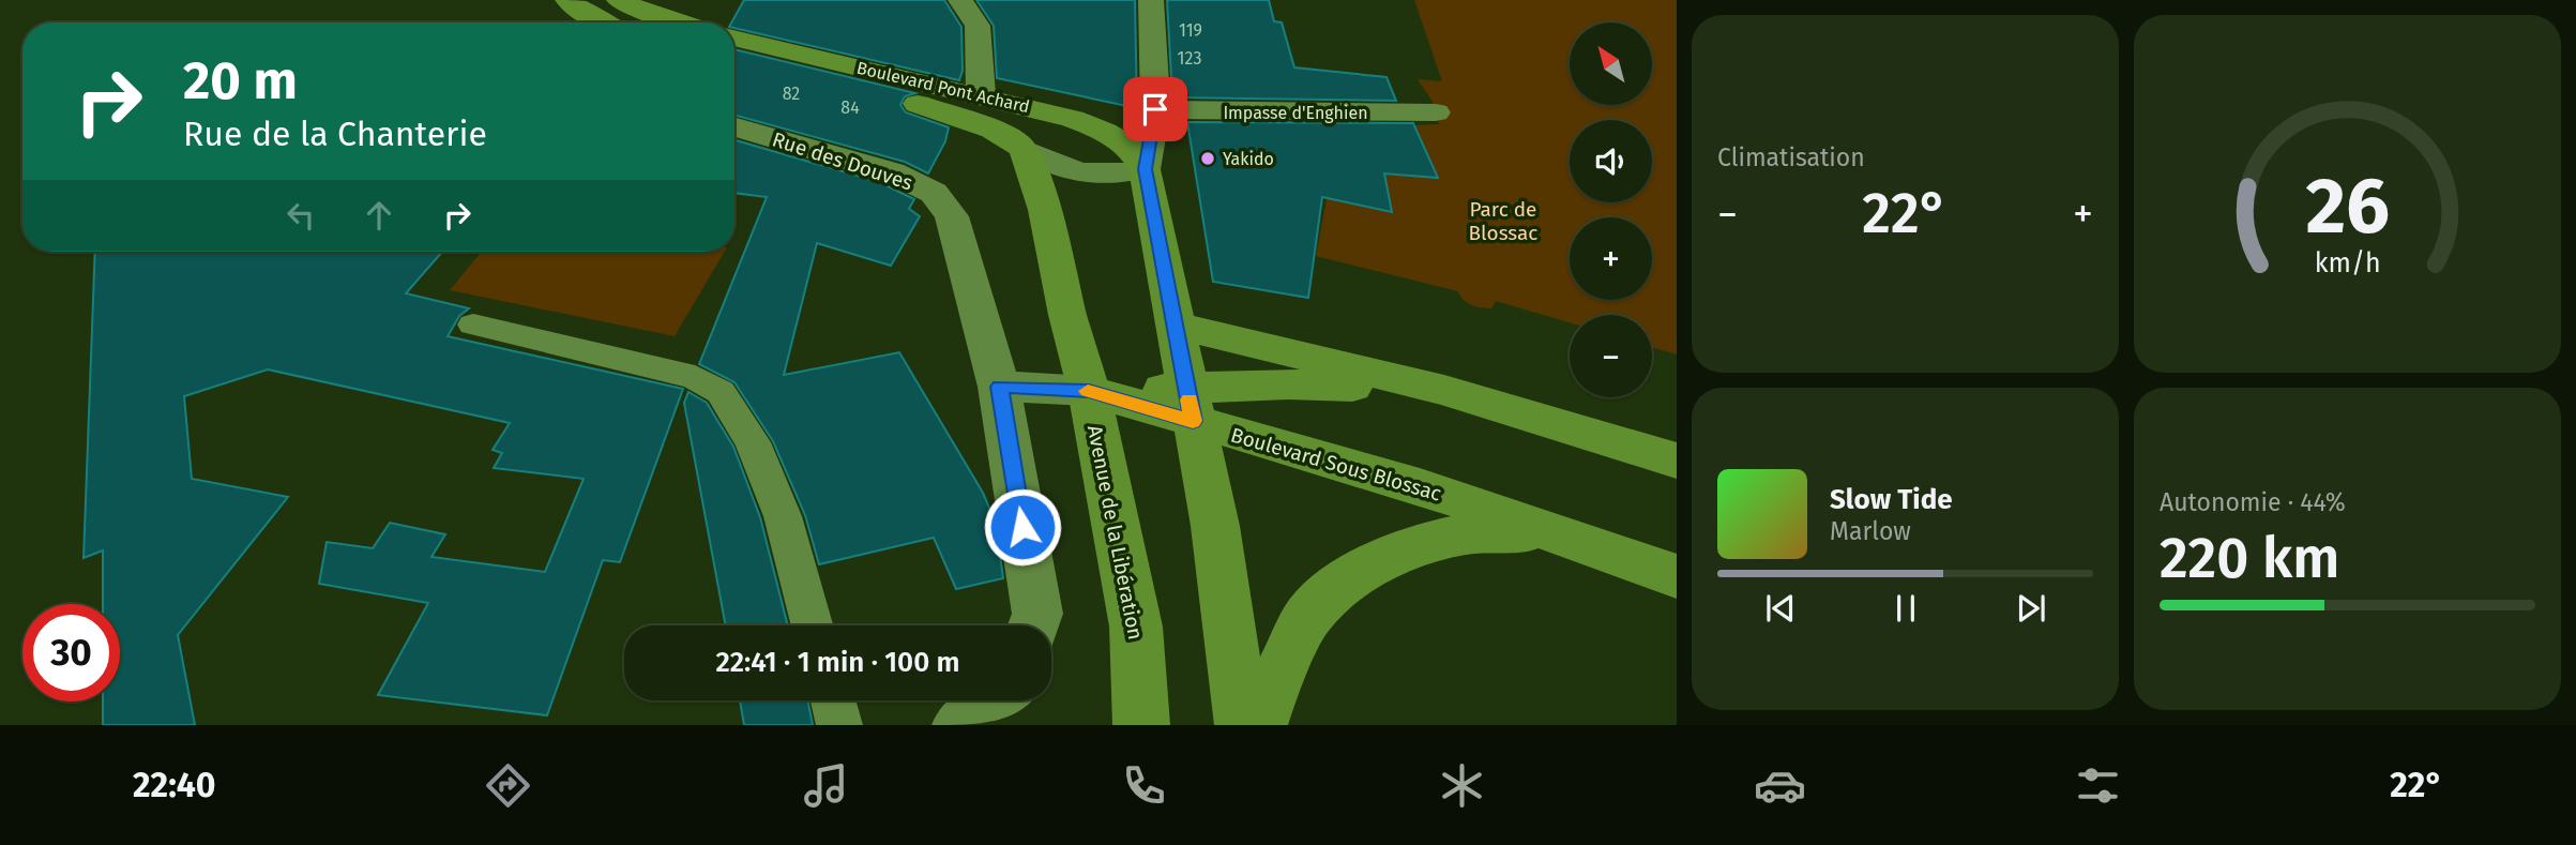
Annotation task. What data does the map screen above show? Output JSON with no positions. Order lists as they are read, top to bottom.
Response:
{
  "streets": {
    "main road": ["Boulevard Pont Achard", "Boulevard Sous Blossac", "Avenue de la Libération"],
    "street": ["Impasse d'Enghien", "Rue des Douves"]
  },
  "crossings": [
    ["Boulevard Pont Achard", "Boulevard Sous Blossac"],
    ["Boulevard Pont Achard", "Avenue de la Libération"],
    ["Boulevard Sous Blossac", "Avenue de la Libération"]
  ],
  "parks": ["Parc de Blossac"],
  "places": ["Yakido"],
  "house_numbers": [
    "119",
    "123",
    "82",
    "84"
  ],
  "north": "top left",
  "page": {
    "tile": [
      "Climatisation",
      ["Autonomie · 44%", "220 km"]
    ],
    "map_buttons": ["+", "−"],
    "turn": ["20 m", "Rue de la Chanterie"],
    "heat": ["−", "22°", "+"],
    "song": ["Slow Tide", "Marlow"],
    "limit": "30",
    "trip": "22:41 · 1 min · 100 m",
    "tabs": ["22:40", "22°"],
    "gauge": ["26", "km/h"]
  }
}
